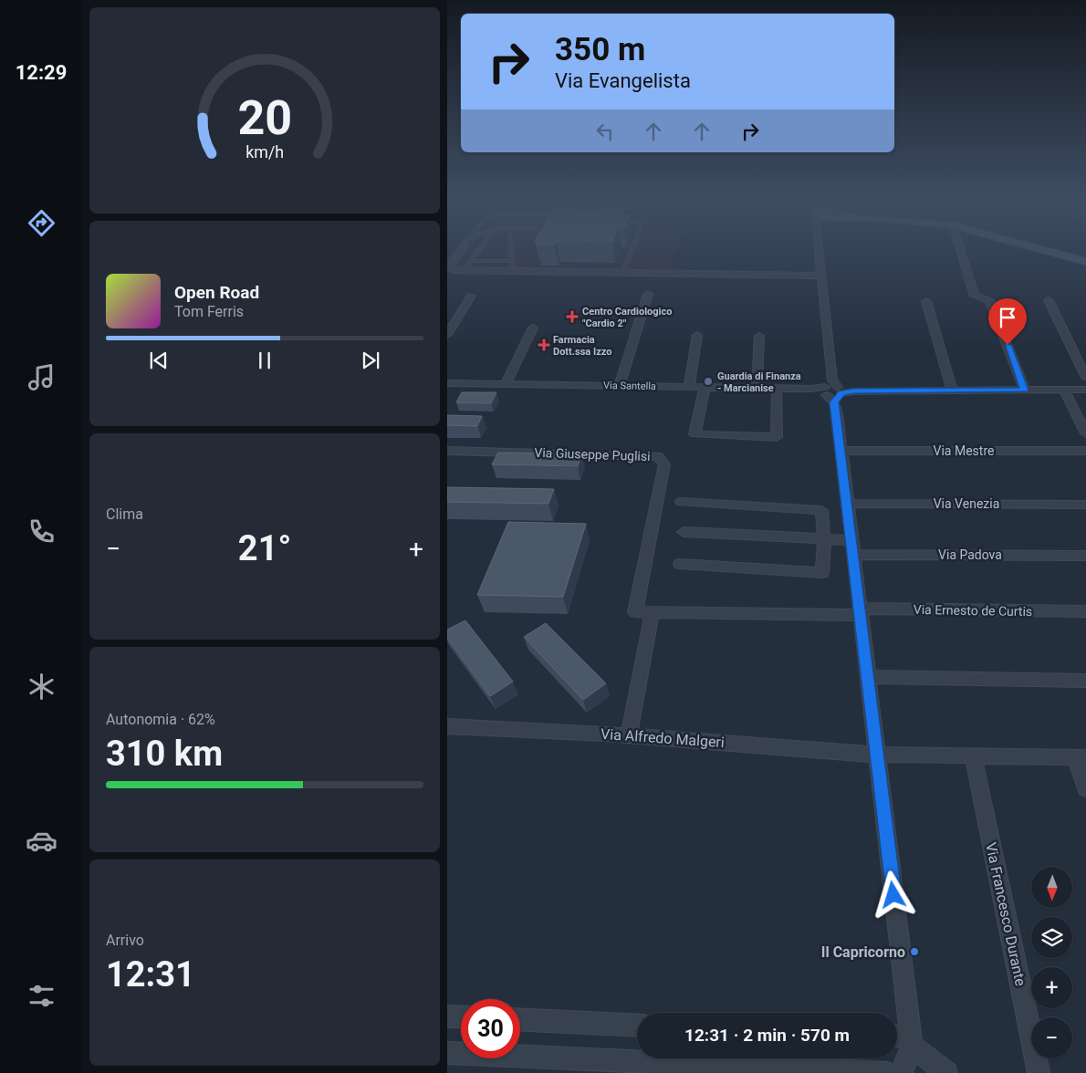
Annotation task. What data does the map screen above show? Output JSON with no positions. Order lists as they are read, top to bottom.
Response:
{
  "streets": {
    "street": [
      "Via Santella",
      "Via Mestre",
      "Via Giuseppe Puglisi",
      "Via Venezia",
      "Via Padova",
      "Via Ernesto de Curtis",
      "Via Alfredo Malgeri",
      "Via Francesco Durante"
    ]
  },
  "crossings": [
    ["Via Giuseppe Puglisi", "Via Ernesto de Curtis"],
    ["Via Alfredo Malgeri", "Via Francesco Durante"]
  ],
  "places": {
    "health": ["Centro Cardiologico \"Cardio 2\"", "Farmacia Dott.ssa Izzo"],
    "other": ["Guardia di Finanza - Marcianise", "Il Capricorno"]
  },
  "north": "bottom",
  "page": {
    "tabs": "12:29",
    "turn": ["350 m", "Via Evangelista"],
    "song": ["Open Road", "Tom Ferris"],
    "tile": [
      "Clima",
      ["Autonomia · 62%", "310 km"],
      ["Arrivo", "12:31"]
    ],
    "heat": ["−", "21°", "+"],
    "map_buttons": ["+", "−"],
    "limit": "30",
    "trip": "12:31 · 2 min · 570 m",
    "gauge": ["20", "km/h"]
  }
}
